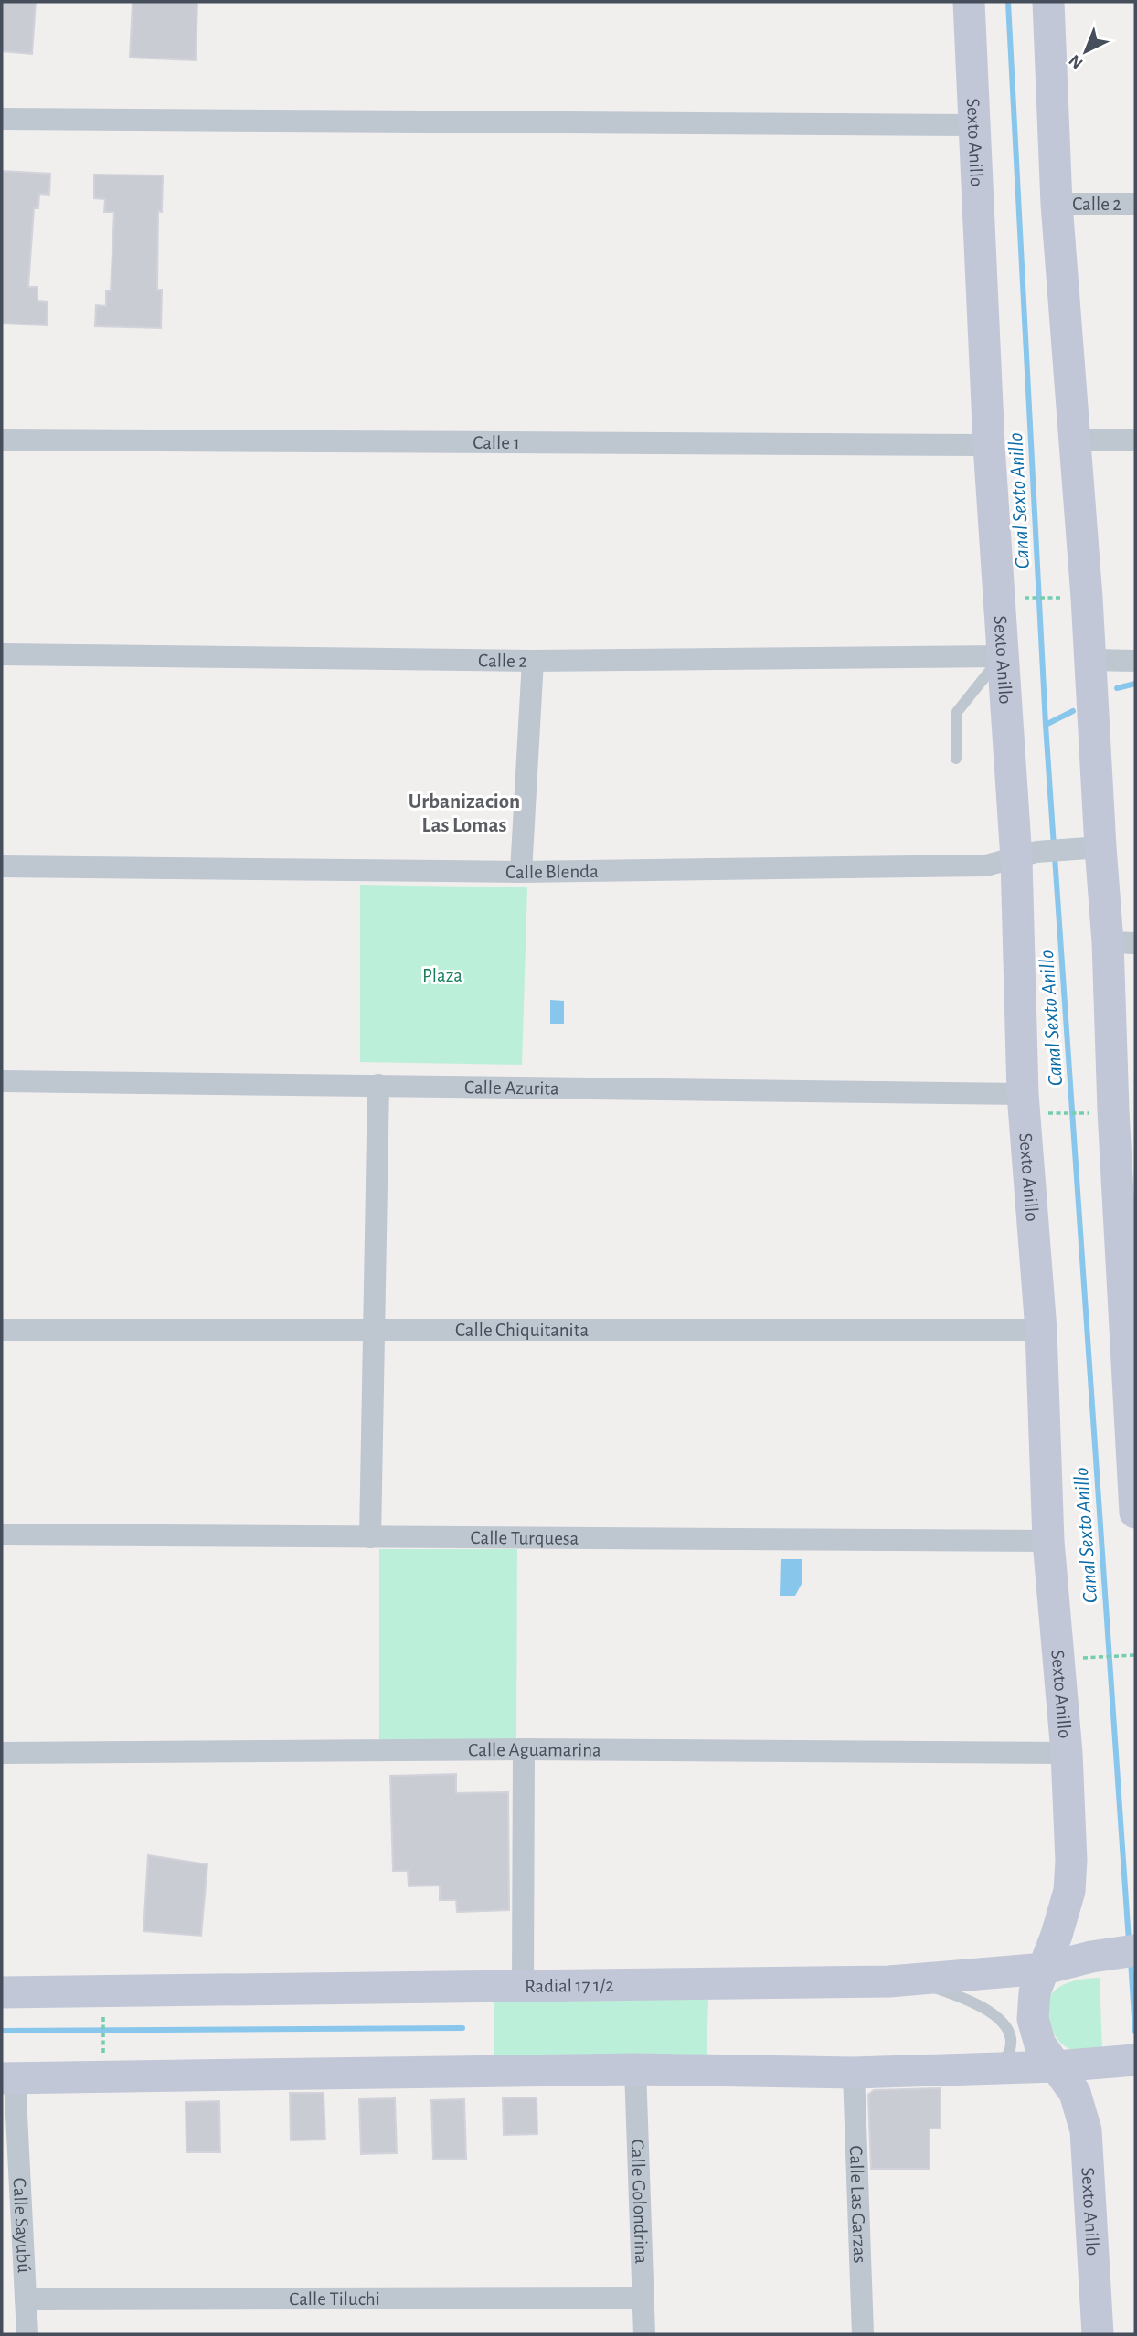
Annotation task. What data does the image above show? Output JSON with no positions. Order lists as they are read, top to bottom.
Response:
{
  "streets": {
    "main road": ["Sexto Anillo", "Radial 17 1/2"],
    "street": [
      "Calle 2",
      "Calle 1",
      "Calle Blenda",
      "Calle Azurita",
      "Calle Chiquitanita",
      "Calle Turquesa",
      "Calle Aguamarina",
      "Calle Golondrina",
      "Calle Las Garzas",
      "Calle Sayubú",
      "Calle Tiluchi"
    ]
  },
  "crossings": [
    ["Sexto Anillo", "Calle 2"],
    ["Sexto Anillo", "Calle 1"],
    ["Sexto Anillo", "Calle Blenda"],
    ["Sexto Anillo", "Calle Azurita"],
    ["Sexto Anillo", "Calle Chiquitanita"],
    ["Sexto Anillo", "Calle Turquesa"],
    ["Sexto Anillo", "Calle Aguamarina"],
    ["Sexto Anillo", "Radial 17 1/2"],
    ["Calle Golondrina", "Calle Tiluchi"],
    ["Calle Sayubú", "Calle Tiluchi"]
  ],
  "districts": ["Urbanizacion Las Lomas"],
  "water": ["Canal Sexto Anillo"],
  "parks": ["Plaza"],
  "north": "bottom left"
}
